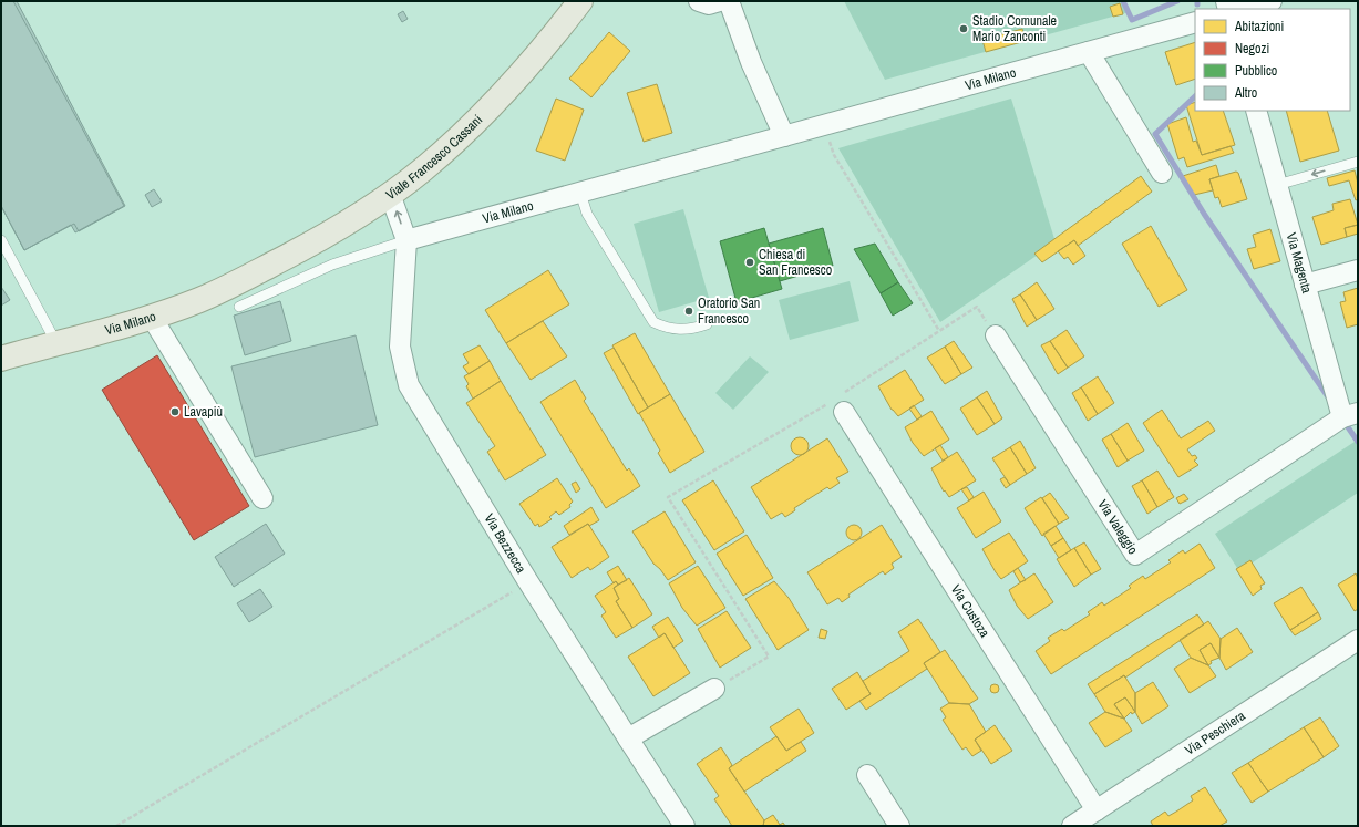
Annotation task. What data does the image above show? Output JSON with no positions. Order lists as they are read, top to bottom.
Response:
{
  "streets": {
    "main road": ["Via Milano", "Viale Francesco Cassani"],
    "street": [
      "Via Magenta",
      "Via Valeggio",
      "Via Bezzecca",
      "Via Custoza",
      "Via Peschiera"
    ]
  },
  "crossings": [
    ["Via Milano", "Viale Francesco Cassani"],
    ["Via Milano", "Via Bezzecca"],
    ["Via Magenta", "Via Valeggio"],
    ["Via Custoza", "Via Peschiera"]
  ],
  "places": [
    "Stadio Comunale Mario Zanconti",
    "Chiesa di San Francesco",
    "Oratorio San Francesco",
    "Lavapiù"
  ],
  "legend": [
    "Abitazioni",
    "Negozi",
    "Pubblico",
    "Altro"
  ]
}
